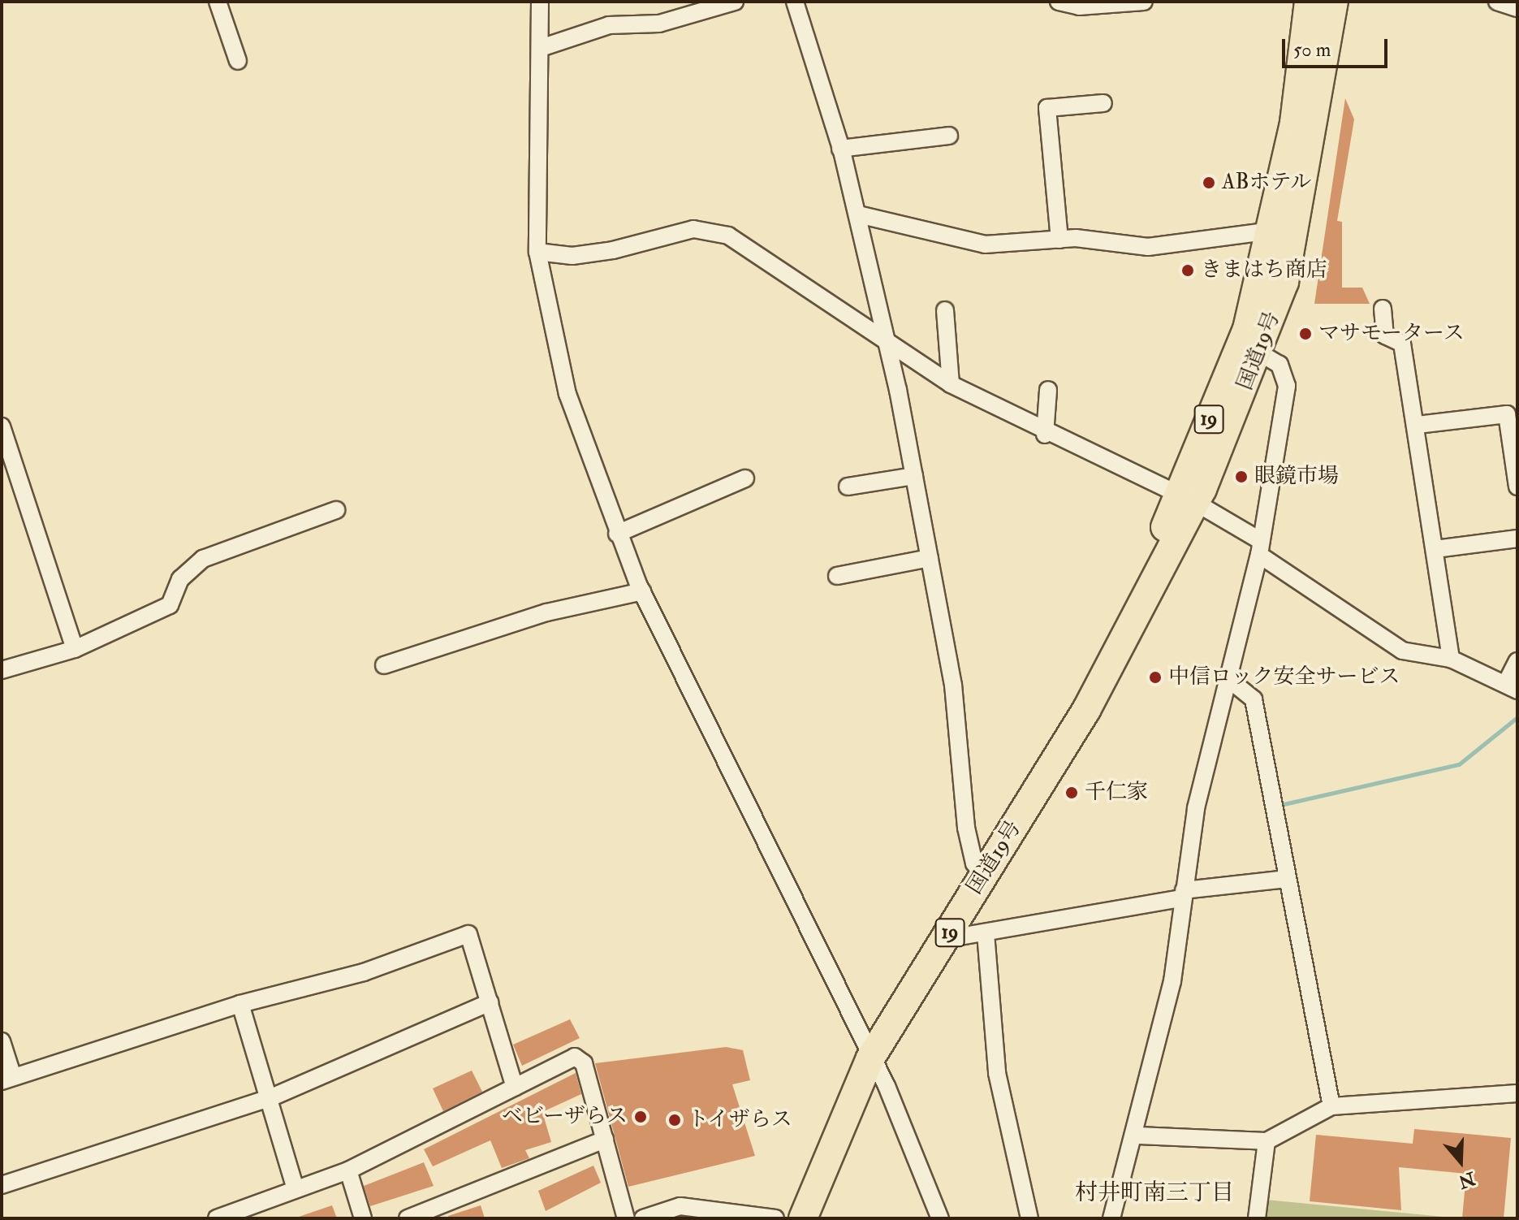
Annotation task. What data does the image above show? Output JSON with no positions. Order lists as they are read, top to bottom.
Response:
{
  "streets": {
    "highway": ["国道19号", "19"]
  },
  "districts": ["村井町南三丁目"],
  "places": [
    "ABホテル",
    "きまはち商店",
    "マサモータース",
    "眼鏡市場",
    "中信ロック安全サービス",
    "千仁家",
    "ベビーザらス",
    "トイザらス"
  ],
  "scale_bar": "50 m",
  "north": "bottom"
}
